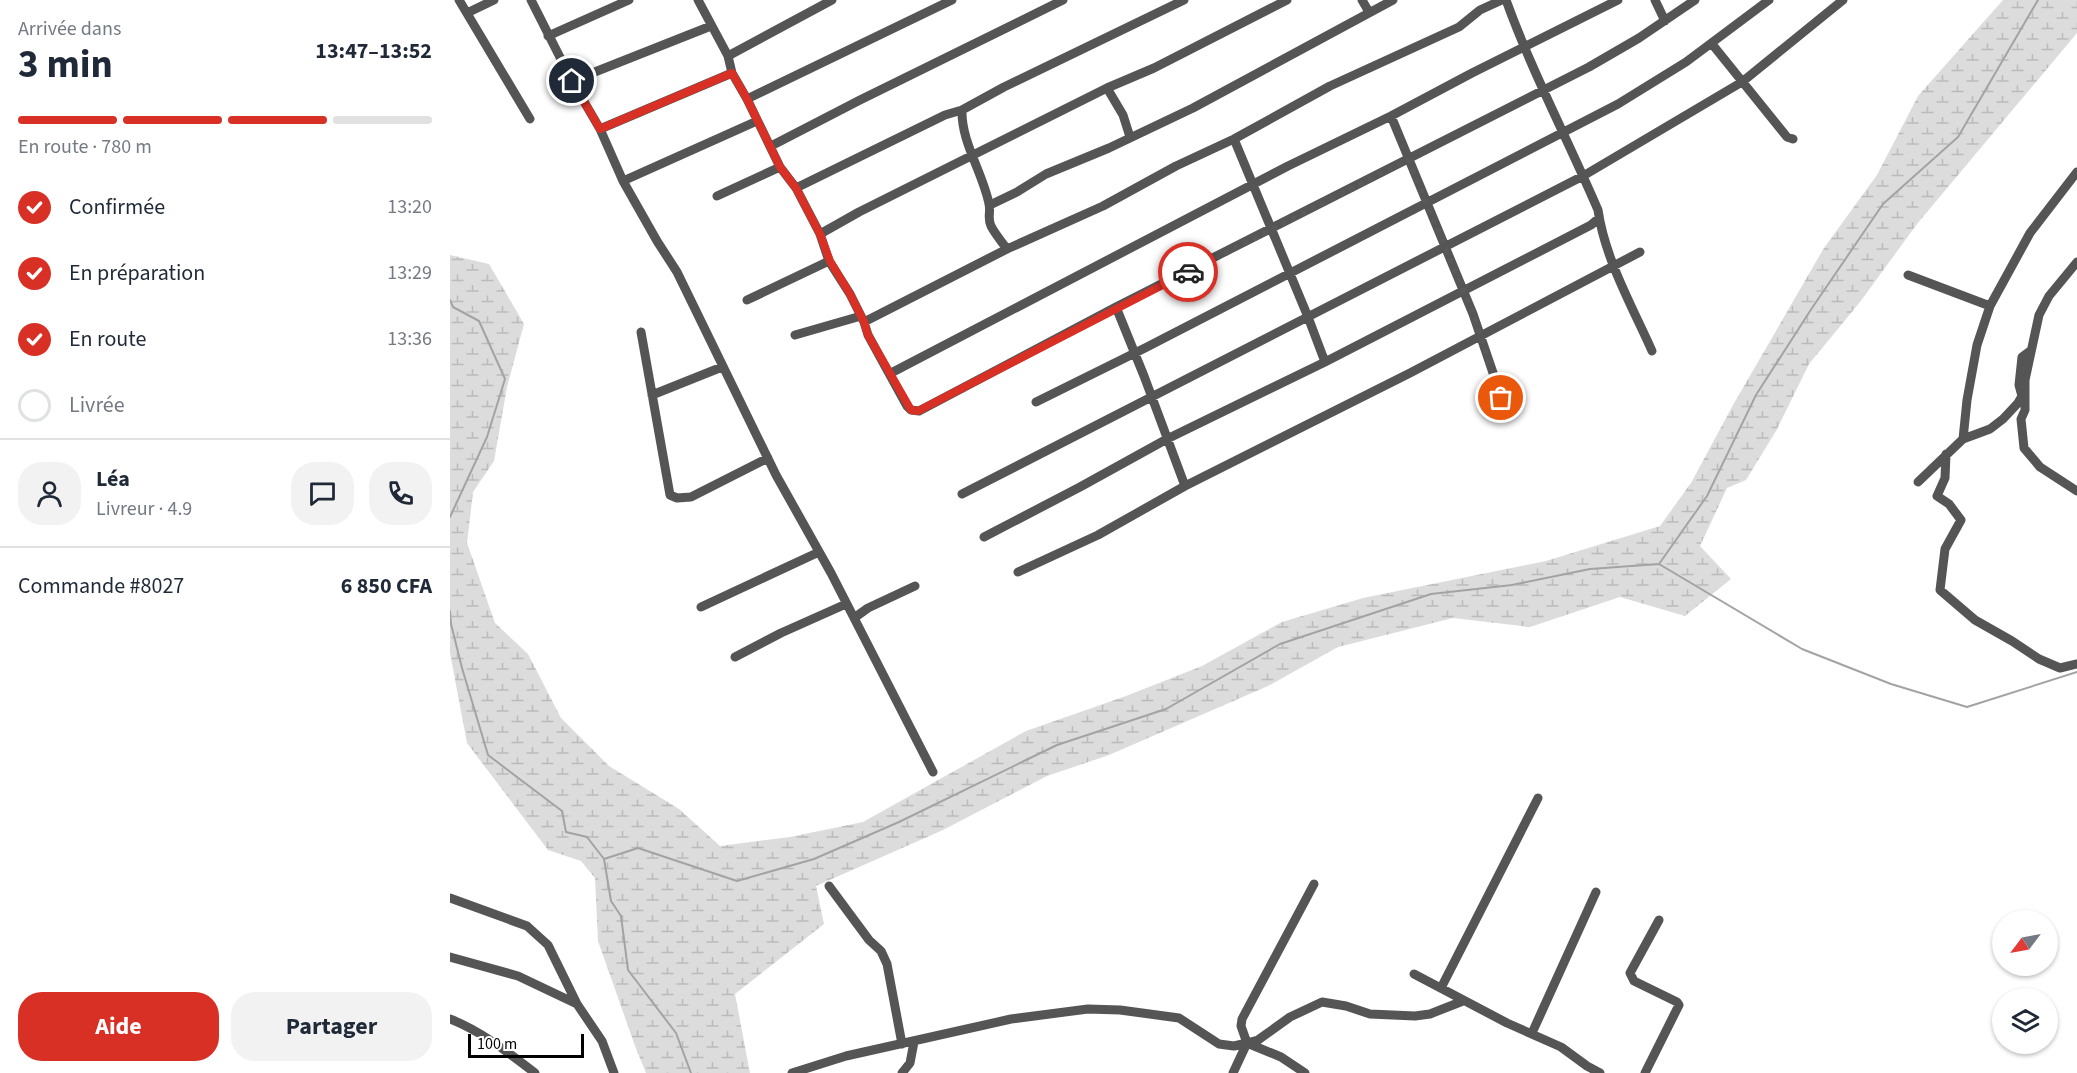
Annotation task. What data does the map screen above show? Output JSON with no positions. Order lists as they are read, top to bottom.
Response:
{
  "scale_bar": "100 m",
  "north": "bottom left",
  "page": {
    "heading": ["3 min", "Arrivée dans", "13:47–13:52"],
    "panel": [
      "Léa",
      "Livreur · 4.9",
      "Commande #8027",
      "6 850 CFA"
    ],
    "bar": "En route · 780 m",
    "list": [
      ["Confirmée", "13:20"],
      ["En préparation", "13:29"],
      ["En route", "13:36"],
      "Livrée"
    ],
    "buttons": ["Aide", "Partager"],
    "scale": "100 m"
  }
}
